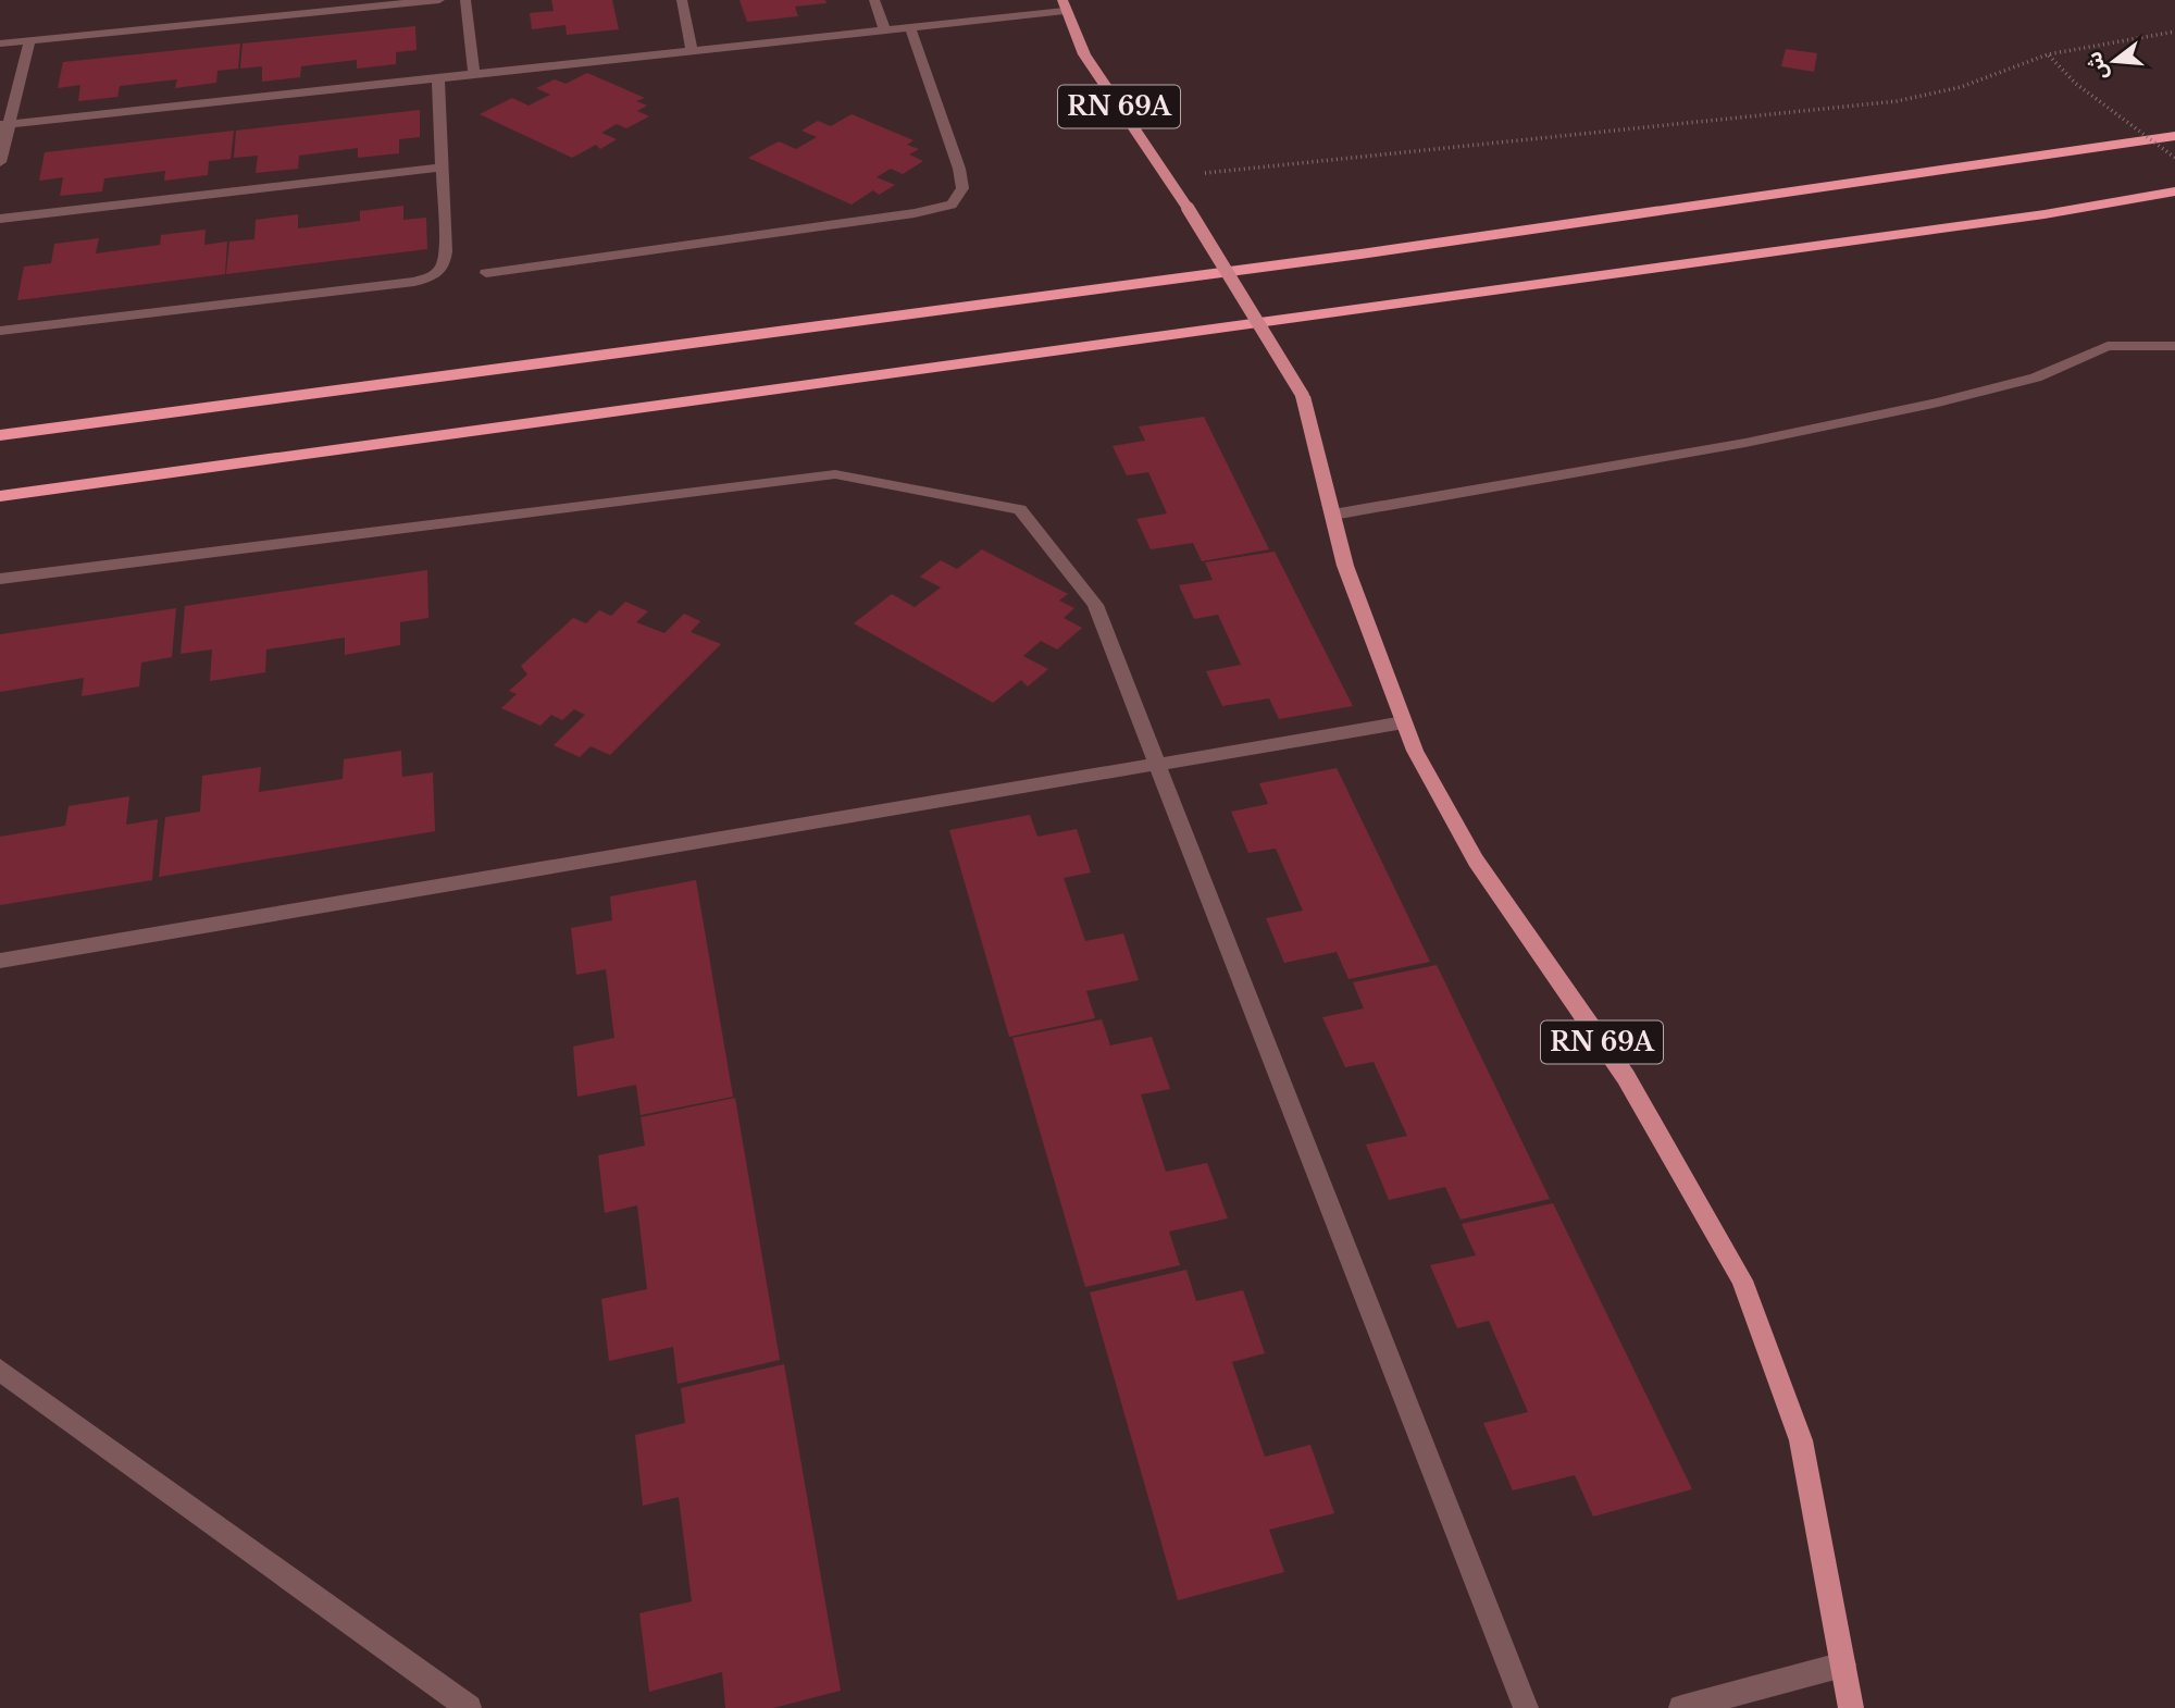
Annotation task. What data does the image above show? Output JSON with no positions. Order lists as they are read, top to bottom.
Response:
{
  "streets": {
    "main road": ["RN 69A"]
  },
  "north": "left"
}
